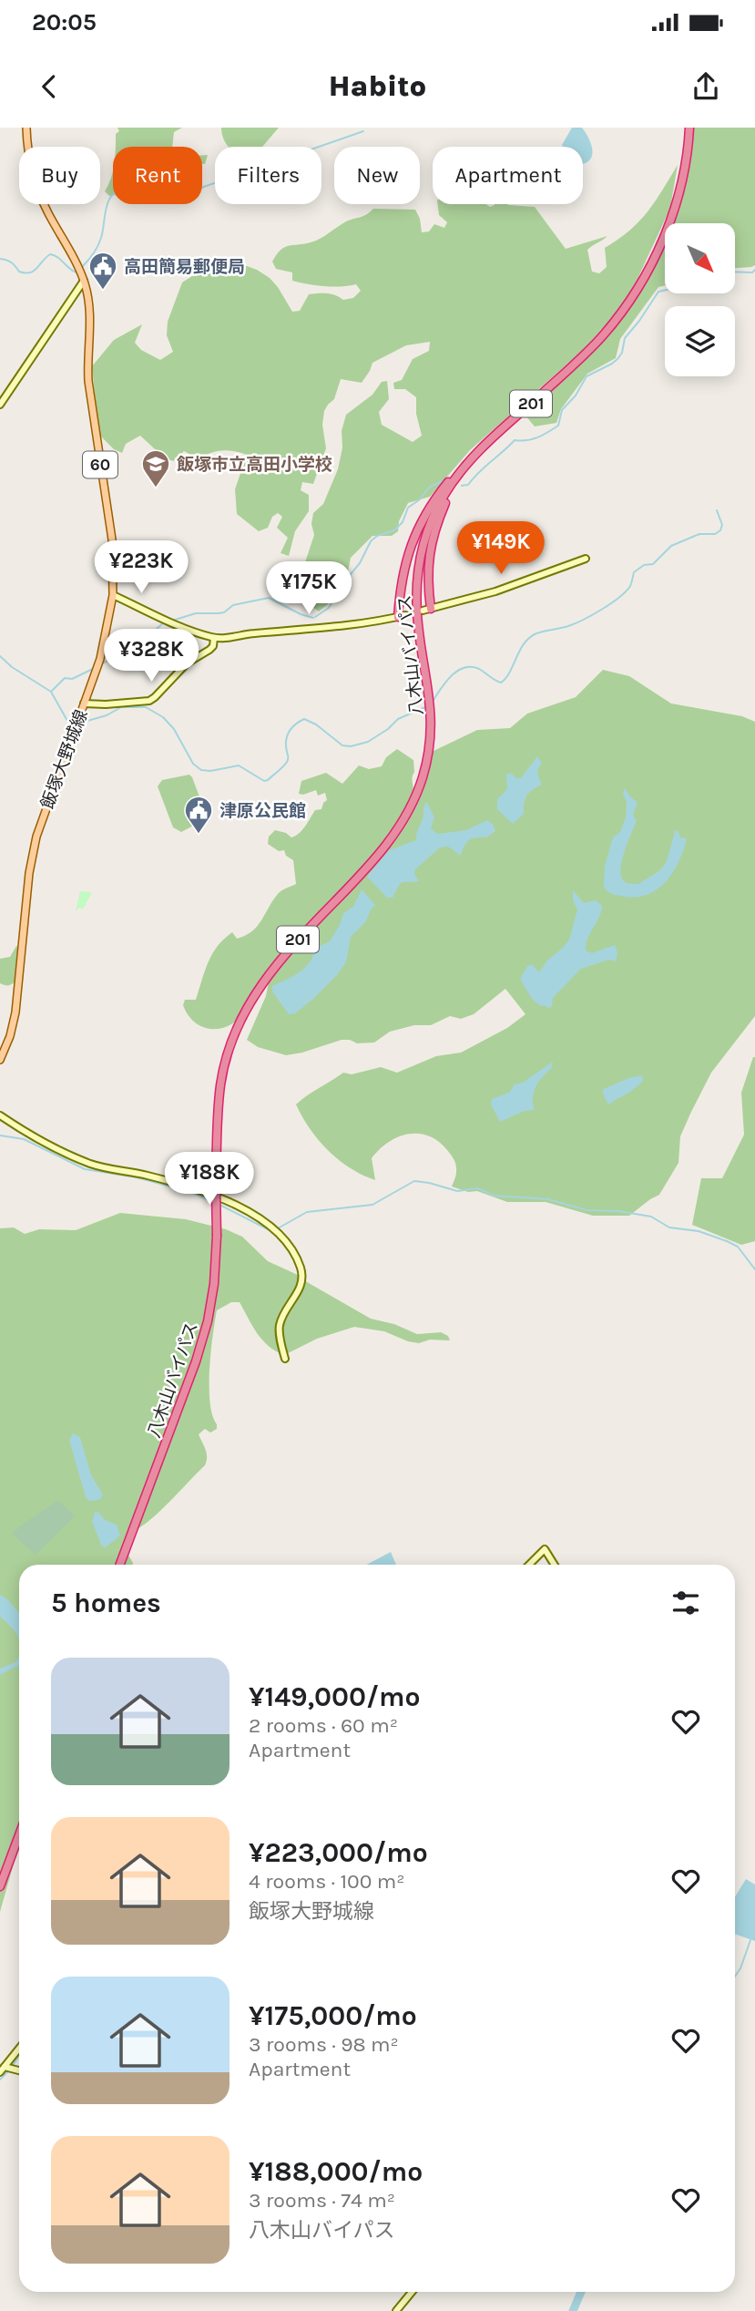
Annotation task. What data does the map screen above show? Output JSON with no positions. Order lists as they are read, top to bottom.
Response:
{
  "streets": {
    "highway": ["201", "八木山バイパス"],
    "main road": ["60", "飯塚大野城線"]
  },
  "places": {
    "public building": ["高田簡易郵便局", "津原公民館"],
    "school or university": ["飯塚市立高田小学校"]
  },
  "north": "bottom right",
  "page": {
    "status": "20:05",
    "header": "Habito",
    "chip": [
      "Buy",
      "Rent",
      "Filters",
      "New",
      "Apartment"
    ],
    "price": [
      "¥149K",
      "¥223K",
      "¥175K",
      "¥328K",
      "¥188K"
    ],
    "heading": "5 homes",
    "list": [
      {
        "name": "¥149,000/mo",
        "note": "2 rooms · 60 m² · Apartment"
      },
      {
        "name": "¥223,000/mo",
        "note": "4 rooms · 100 m² · 飯塚大野城線"
      },
      {
        "name": "¥175,000/mo",
        "note": "3 rooms · 98 m² · Apartment"
      },
      {
        "name": "¥188,000/mo",
        "note": "3 rooms · 74 m² · 八木山バイパス"
      }
    ]
  }
}
